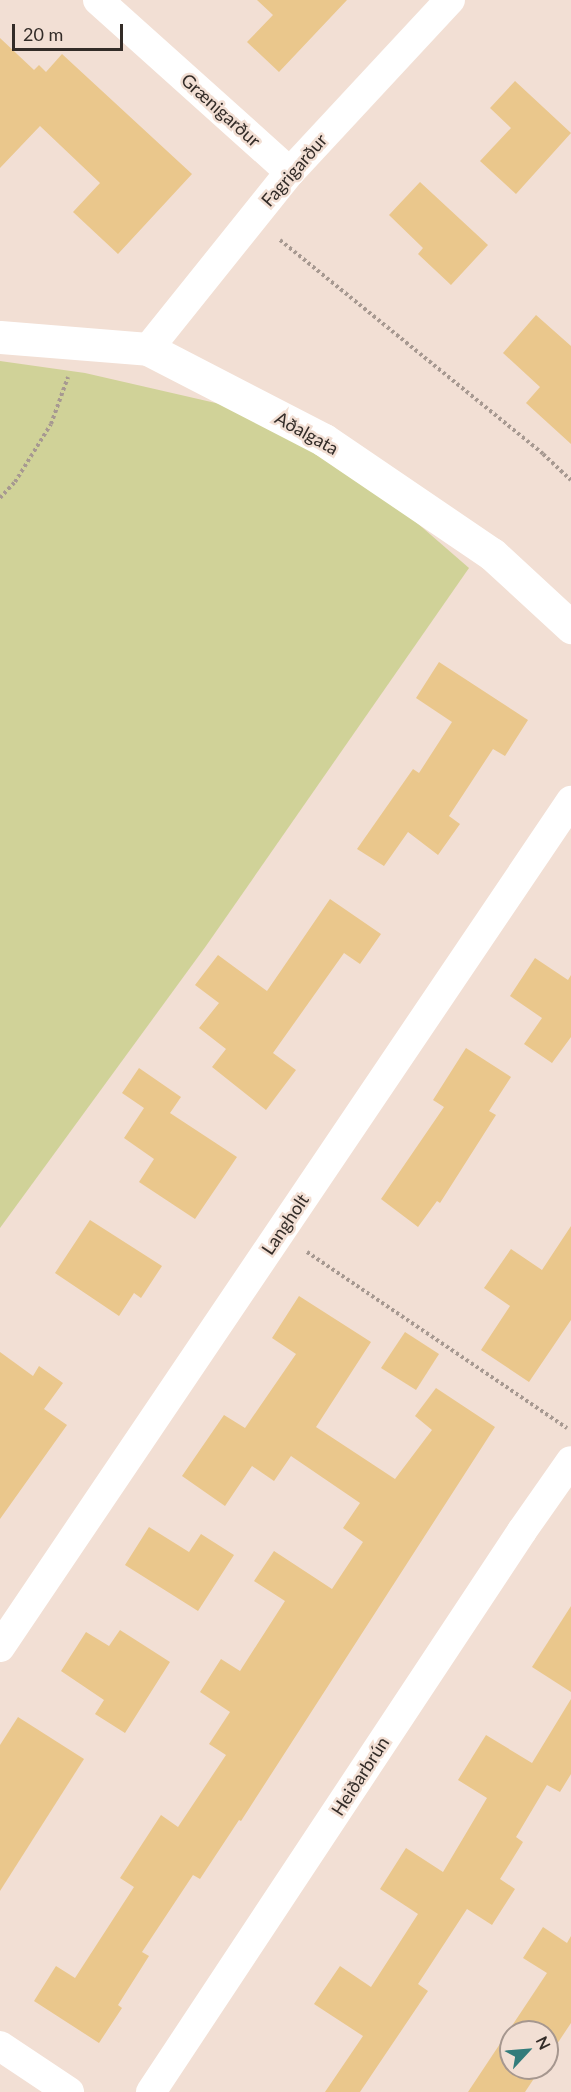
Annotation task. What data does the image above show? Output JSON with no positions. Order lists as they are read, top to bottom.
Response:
{
  "streets": {
    "street": [
      "Grænigarður",
      "Fagrigarður",
      "Aðalgata",
      "Langholt",
      "Heiðarbrún"
    ]
  },
  "crossings": [
    ["Grænigarður", "Fagrigarður"],
    ["Fagrigarður", "Aðalgata"]
  ],
  "scale_bar": "20 m",
  "north": "top right"
}
